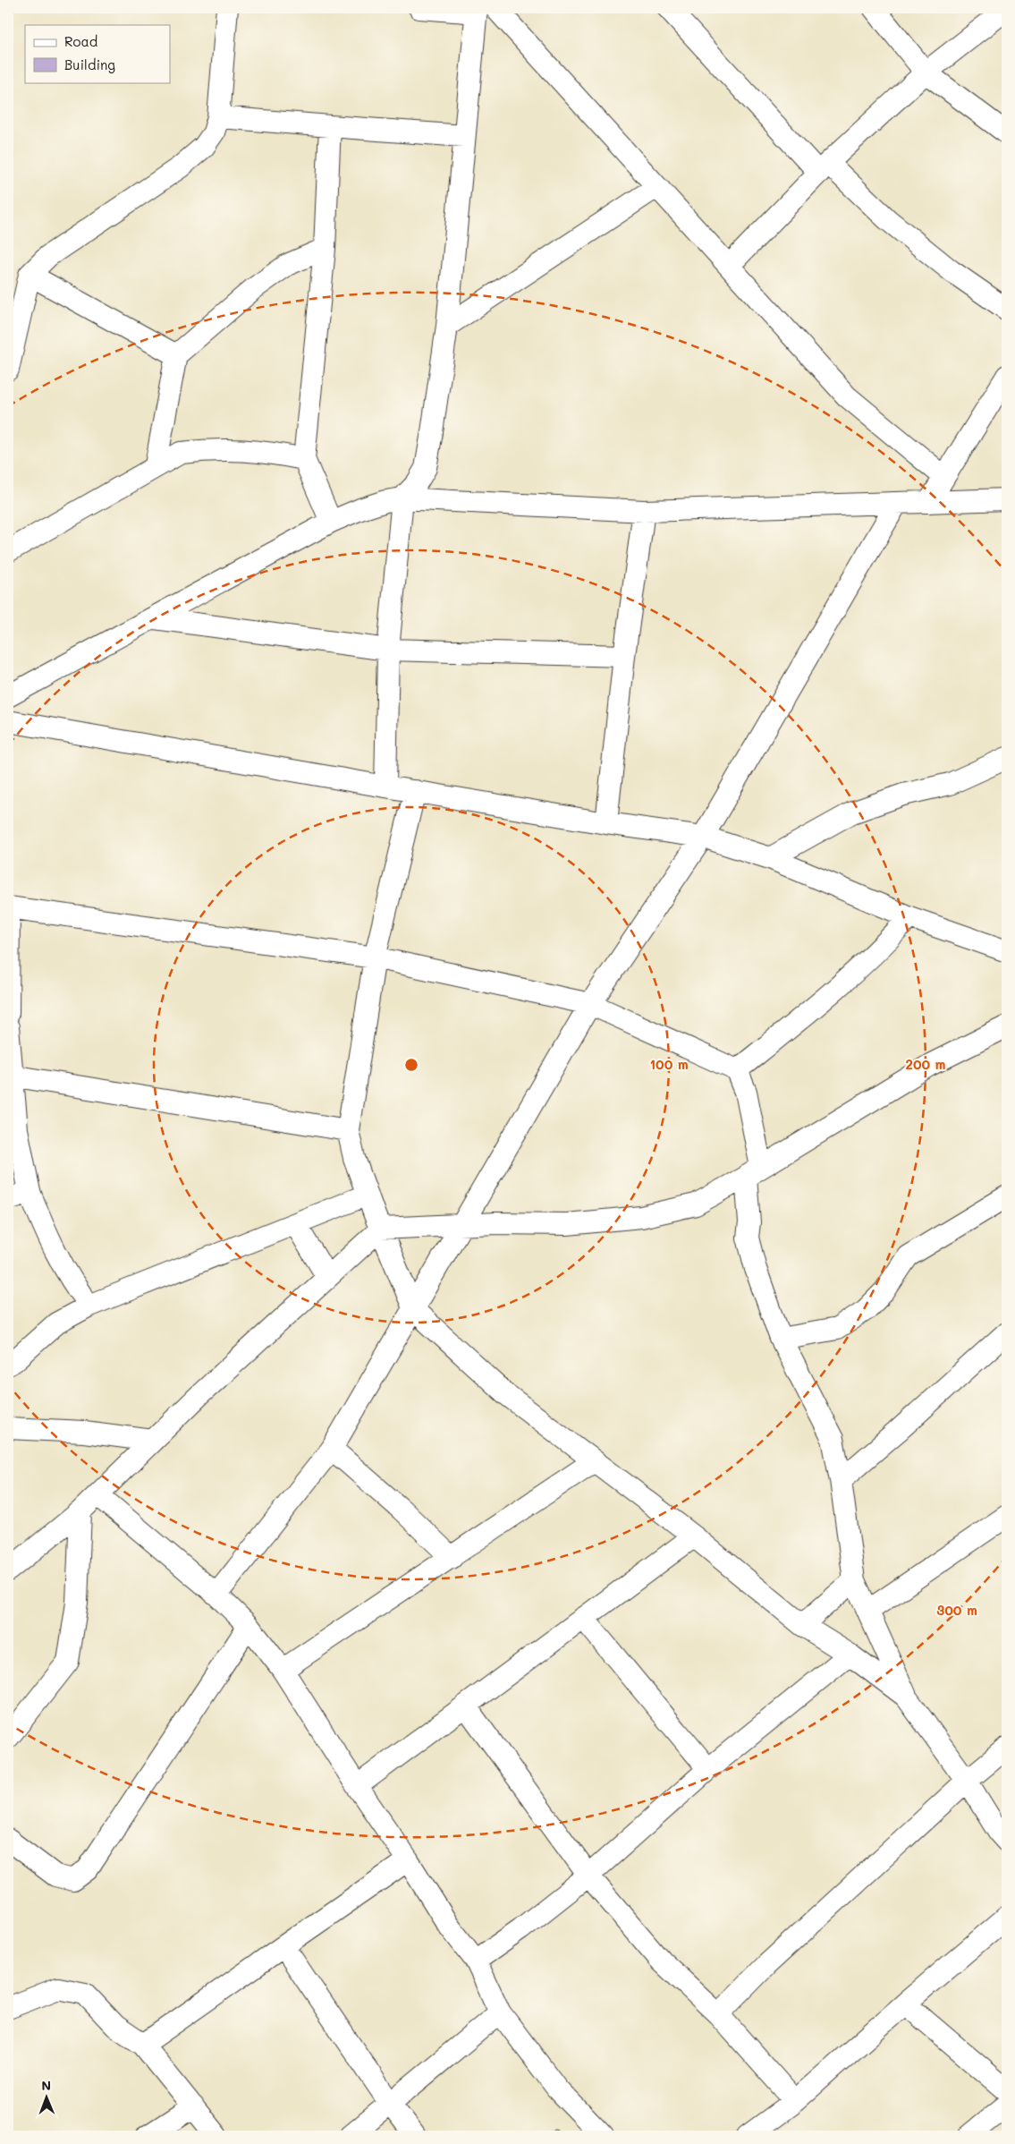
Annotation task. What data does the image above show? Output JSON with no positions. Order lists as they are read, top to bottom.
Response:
{
  "legend": ["Road", "Building"],
  "north": "top",
  "rings": ["100 m", "200 m", "300 m"]
}
